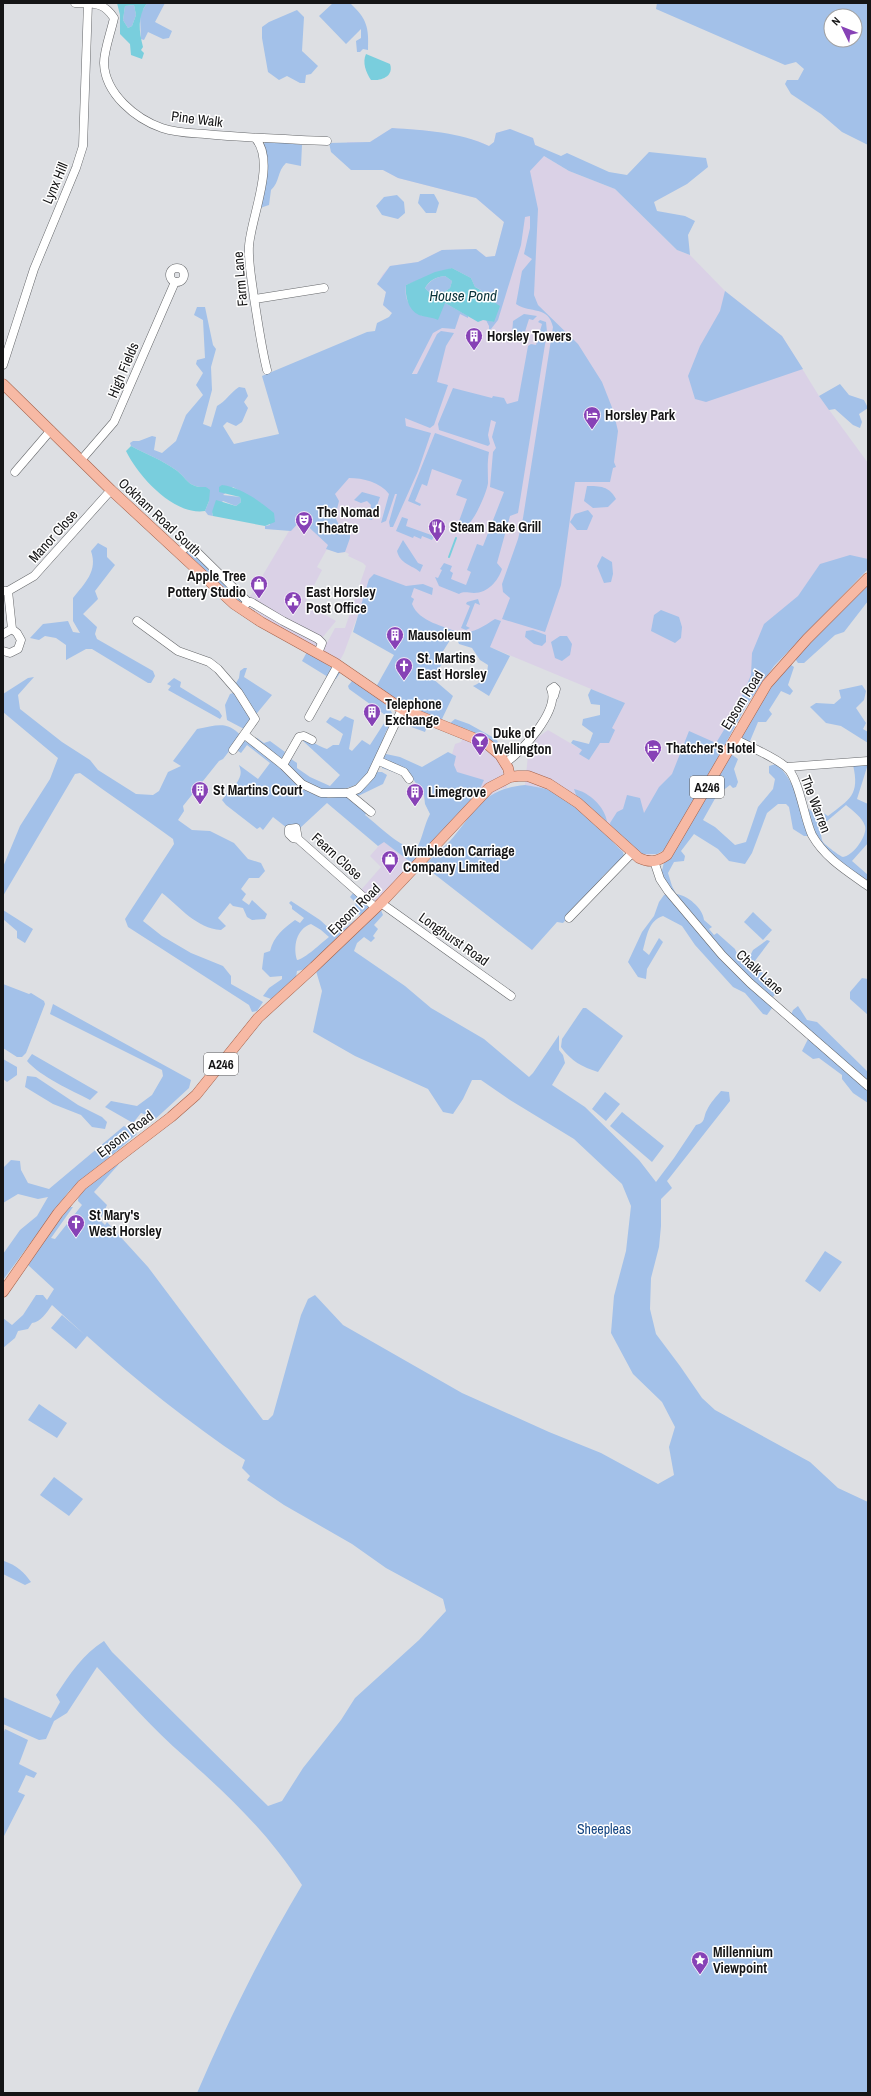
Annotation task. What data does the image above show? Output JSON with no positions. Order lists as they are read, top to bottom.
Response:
{
  "streets": {
    "main road": ["Ockham Road South", "Epsom Road", "A246"],
    "street": [
      "Pine Walk",
      "Lynx Hill",
      "Farm Lane",
      "High Fields",
      "Manor Close",
      "The Warren",
      "Fearn Close",
      "Longhurst Road",
      "Chalk Lane"
    ]
  },
  "crossings": [
    ["Pine Walk", "Lynx Hill"],
    ["Pine Walk", "Farm Lane"],
    ["High Fields", "Ockham Road South"],
    ["Ockham Road South", "Manor Close"],
    ["Ockham Road South", "Epsom Road"],
    ["Epsom Road", "The Warren"],
    ["Epsom Road", "Fearn Close"],
    ["Epsom Road", "Longhurst Road"],
    ["Epsom Road", "Chalk Lane"],
    ["Fearn Close", "Longhurst Road"]
  ],
  "water": ["House Pond"],
  "parks": ["Sheepleas"],
  "places": {
    "building": [
      "Horsley Towers",
      "Mausoleum",
      "Telephone Exchange",
      "St Martins Court",
      "Limegrove"
    ],
    "hotel": ["Horsley Park", "Thatcher's Hotel"],
    "theatre": ["The Nomad Theatre"],
    "restaurant": ["Steam Bake Grill"],
    "shop": ["Apple Tree Pottery Studio", "Wimbledon Carriage Company Limited"],
    "public building": ["East Horsley Post Office"],
    "church": ["St. Martins East Horsley", "St Mary's West Horsley"],
    "bar": ["Duke of Wellington"],
    "place": ["Millennium Viewpoint"]
  },
  "north": "top left"
}
